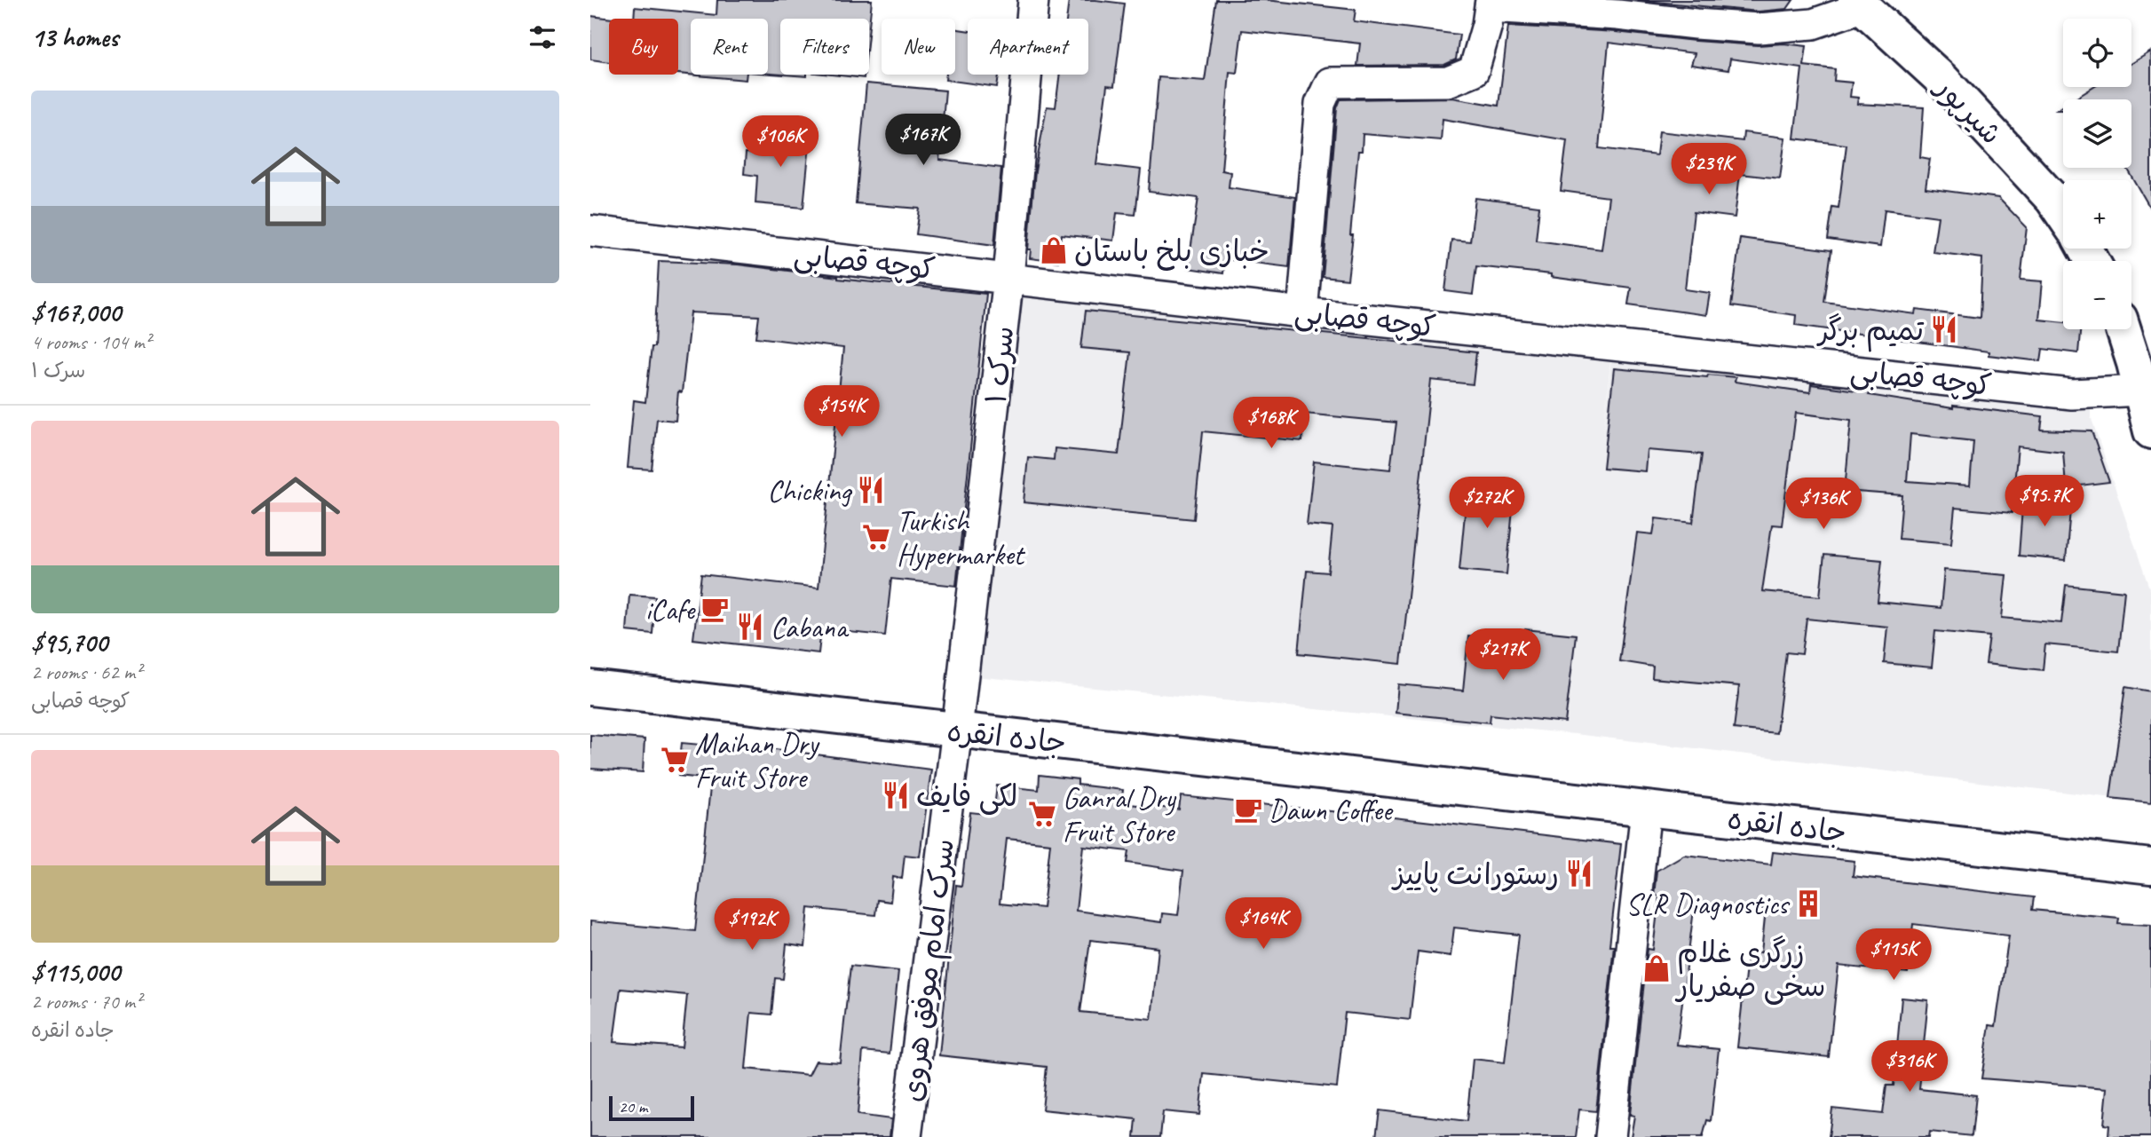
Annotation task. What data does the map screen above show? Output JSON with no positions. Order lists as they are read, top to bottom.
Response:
{
  "streets": {
    "main road": ["شیرپور", "جاده انقره", "جادہ انقرہ"],
    "street": ["کوچه قصابی", "سرک ۱", "سرک امام موفق هروی"]
  },
  "crossings": [
    ["کوچه قصابی", "سرک ۱"],
    ["سرک ۱", "جاده انقره"],
    ["سرک ۱", "سرک امام موفق هروی"],
    ["جاده انقره", "جادہ انقرہ"],
    ["جاده انقره", "سرک امام موفق هروی"]
  ],
  "places": {
    "shop": ["خبازی بلخ باستان", "زرگری غلام سخی صفریار"],
    "restaurant": [
      "تمیم برگر",
      "Chicking",
      "Cabana",
      "لکی فایف",
      "رستورانت پاییز"
    ],
    "supermarket": ["Turkish Hypermarket", "Maihan Dry Fruit Store", "Ganral Dry Fruit Store"],
    "cafe": ["iCafe", "Dawn Coffee"],
    "building": ["SLR Diagnostics"]
  },
  "scale_bar": "20 m",
  "page": {
    "heading": "13 homes",
    "map_buttons": ["+", "−"],
    "chip": [
      "Buy",
      "Rent",
      "Filters",
      "New",
      "Apartment"
    ],
    "list": [
      {
        "name": "$167,000",
        "note": "4 rooms · 104 m² · سرک ۱"
      },
      {
        "name": "$95,700",
        "note": "2 rooms · 62 m² · کوچه قصابی"
      },
      {
        "name": "$115,000",
        "note": "2 rooms · 70 m² · جادہ انقرہ"
      }
    ],
    "price": [
      "$167K",
      "$106K",
      "$239K",
      "$154K",
      "$168K",
      "$95.7K",
      "$272K",
      "$136K",
      "$217K",
      "$164K",
      "$192K",
      "$115K",
      "$316K"
    ],
    "scale": "20 m"
  }
}
